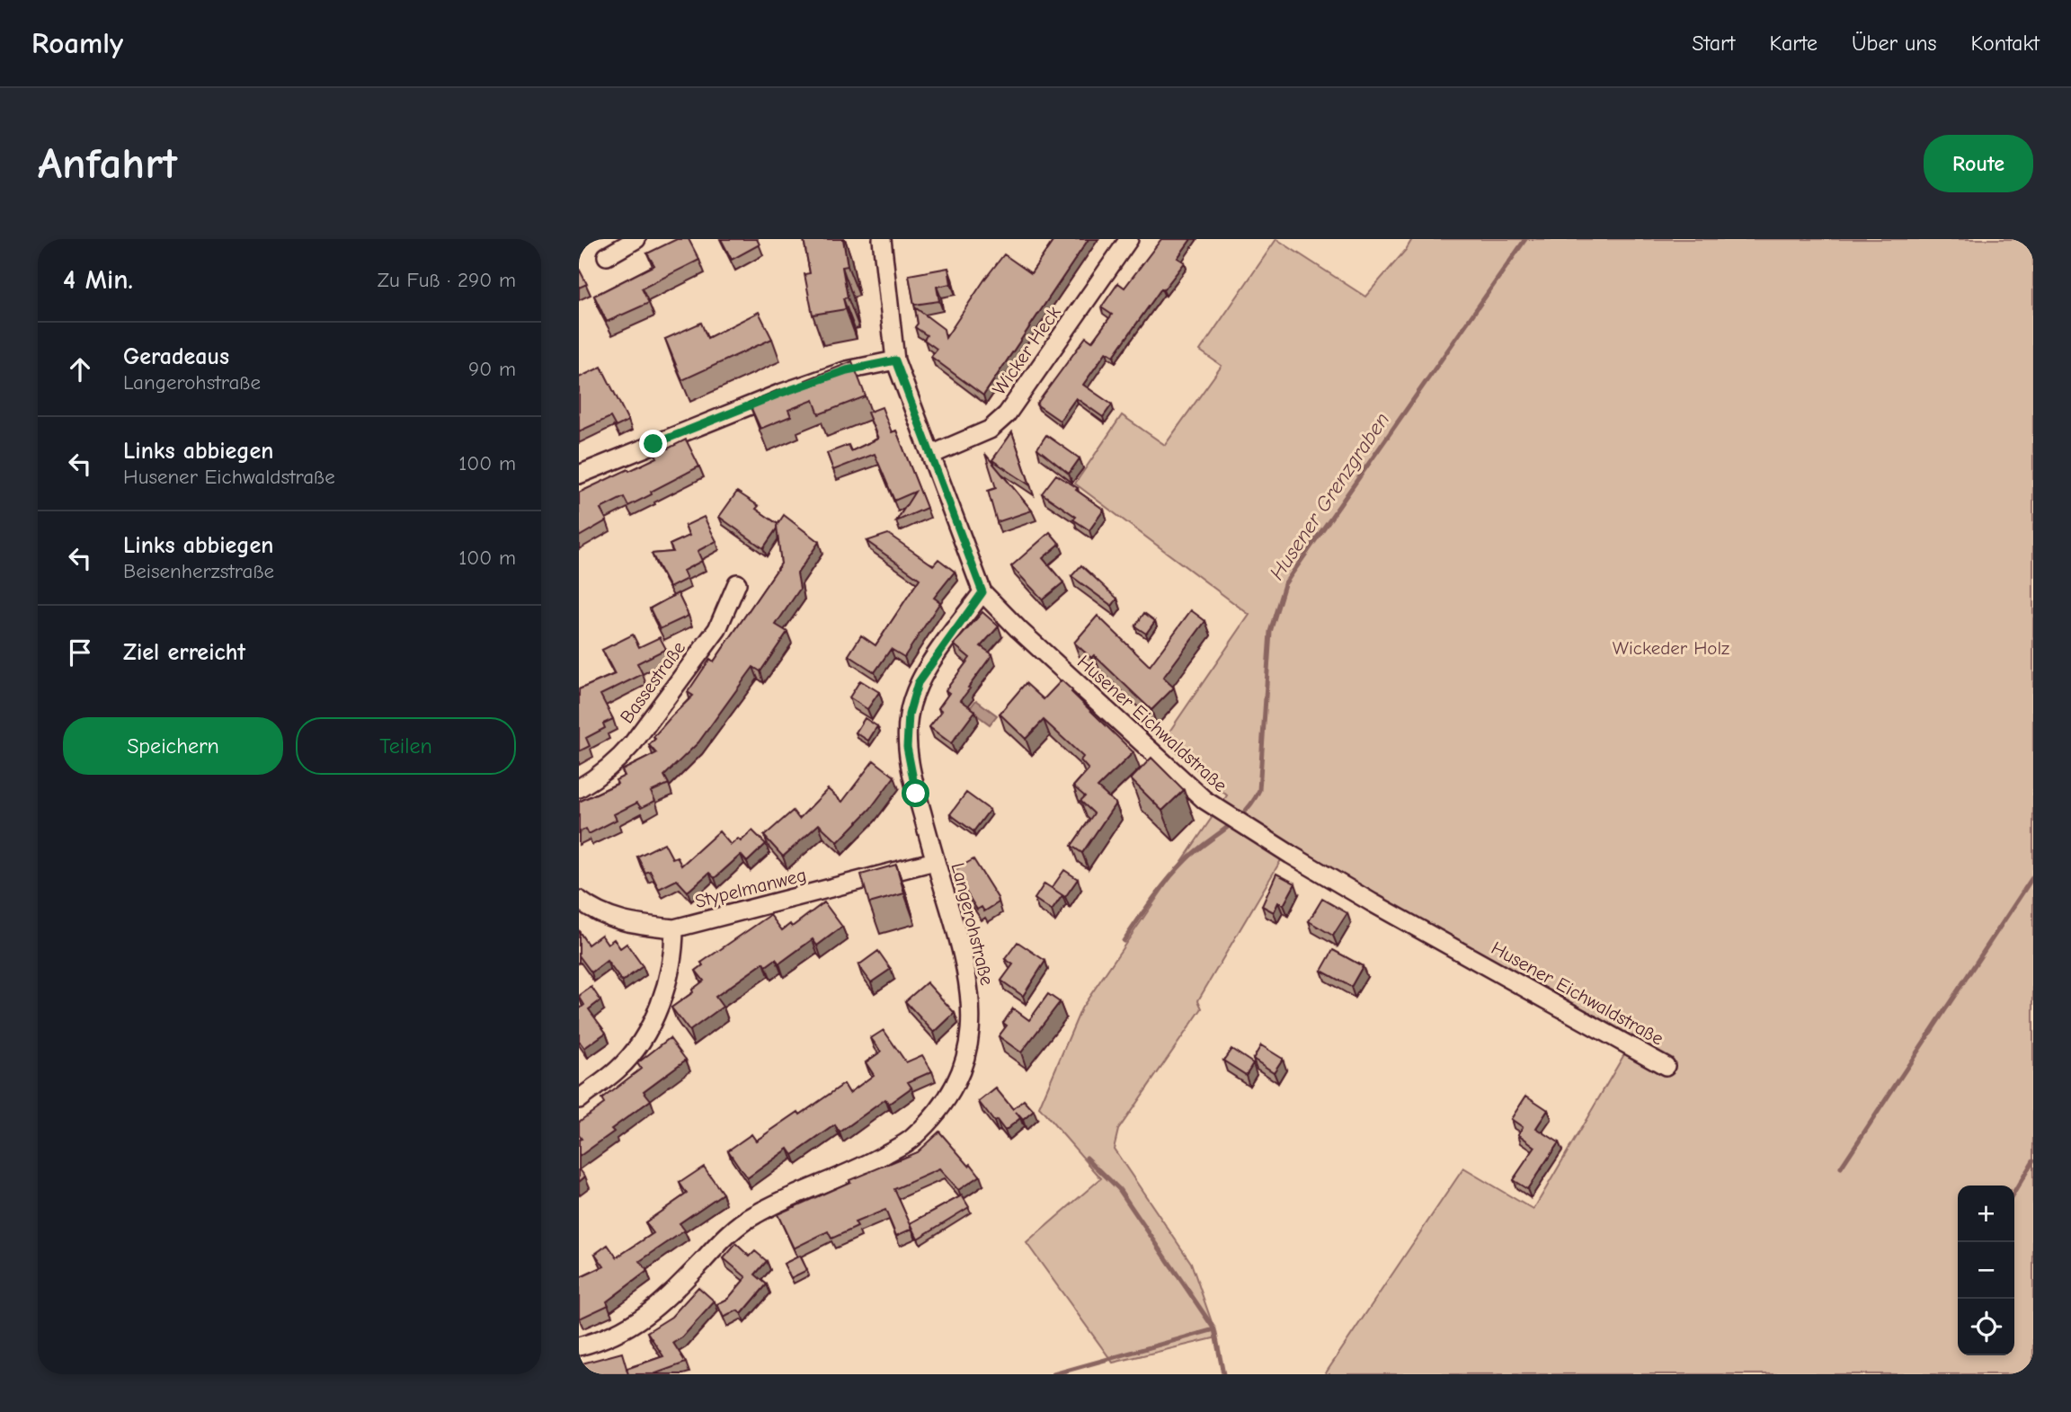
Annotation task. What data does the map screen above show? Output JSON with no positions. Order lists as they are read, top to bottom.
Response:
{
  "streets": {
    "street": [
      "Wicker Heck",
      "Bassestraße",
      "Husener Eichwaldstraße",
      "Stypelmanweg",
      "Langerohstraße"
    ]
  },
  "crossings": [
    ["Wicker Heck", "Husener Eichwaldstraße"],
    ["Husener Eichwaldstraße", "Langerohstraße"],
    ["Stypelmanweg", "Langerohstraße"]
  ],
  "water": ["Husener Grenzgraben"],
  "parks": ["Wickeder Holz"],
  "page": {
    "header": "Roamly",
    "nav": [
      "Start",
      "Karte",
      "Über uns",
      "Kontakt"
    ],
    "buttons": [
      "Route",
      ["Speichern", "Teilen"]
    ],
    "title": "Anfahrt",
    "heading": ["4 Min.", "Zu Fuß · 290 m"],
    "list": [
      ["Geradeaus", "Langerohstraße", "90 m"],
      ["Links abbiegen", "Husener Eichwaldstraße", "100 m"],
      ["Links abbiegen", "Beisenherzstraße", "100 m"],
      "Ziel erreicht"
    ],
    "map_buttons": ["+", "−"]
  }
}
